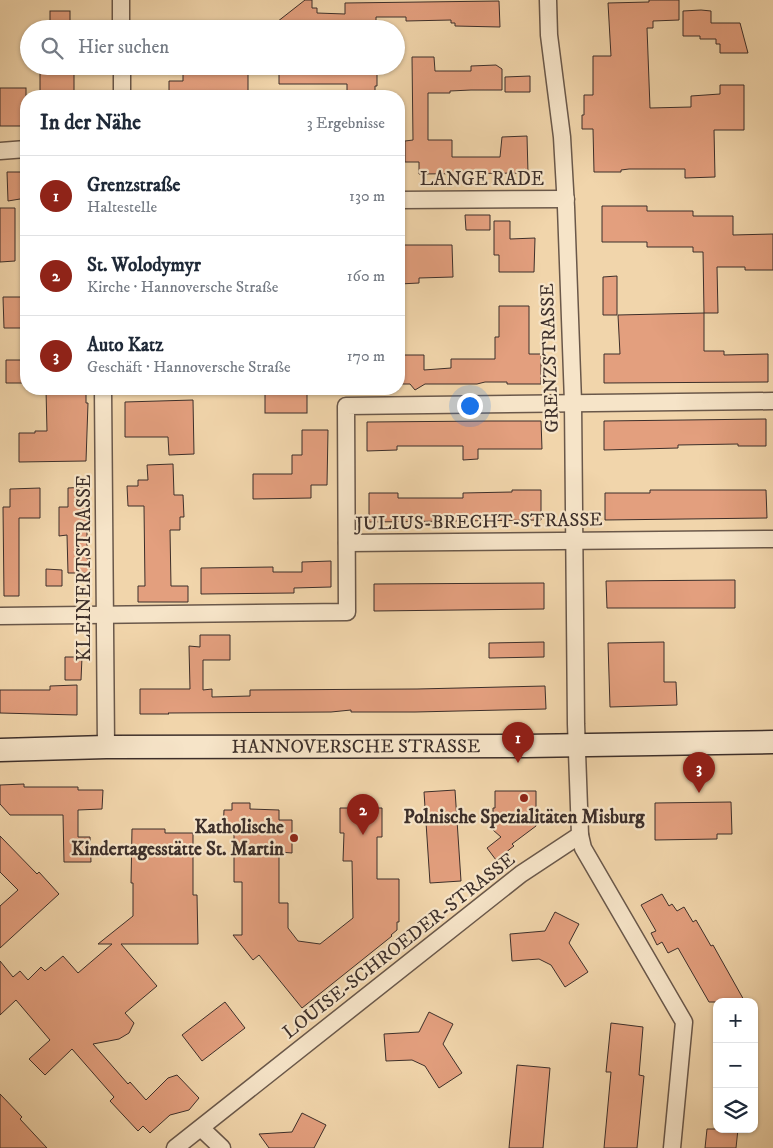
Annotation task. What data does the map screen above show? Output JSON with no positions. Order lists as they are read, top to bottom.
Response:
{
  "streets": {
    "main road": ["HANNOVERSCHE STRASSE"],
    "street": [
      "LANGE RADE",
      "GRENZSTRASSE",
      "JULIUS-BRECHT-STRASSE",
      "KLEINERTSTRASSE",
      "LOUISE-SCHROEDER-STRASSE"
    ]
  },
  "crossings": [
    ["LANGE RADE", "GRENZSTRASSE"],
    ["GRENZSTRASSE", "JULIUS-BRECHT-STRASSE"],
    ["GRENZSTRASSE", "HANNOVERSCHE STRASSE"],
    ["JULIUS-BRECHT-STRASSE", "KLEINERTSTRASSE"],
    ["KLEINERTSTRASSE", "HANNOVERSCHE STRASSE"]
  ],
  "places": ["Polnische Spezialitäten Misburg", "Katholische Kindertagesstätte St. Martin"],
  "page": {
    "search": "Hier suchen",
    "heading": ["In der Nähe", "3 Ergebnisse"],
    "list": [
      {
        "mark": "1",
        "name": "Grenzstraße",
        "note": "Haltestelle",
        "value": "130 m"
      },
      {
        "mark": "2",
        "name": "St. Wolodymyr",
        "note": "Kirche · Hannoversche Straße",
        "value": "160 m"
      },
      {
        "mark": "3",
        "name": "Auto Katz",
        "note": "Geschäft · Hannoversche Straße",
        "value": "170 m"
      }
    ],
    "pins": ["1", "3", "2"],
    "map_buttons": ["+", "−"]
  }
}
